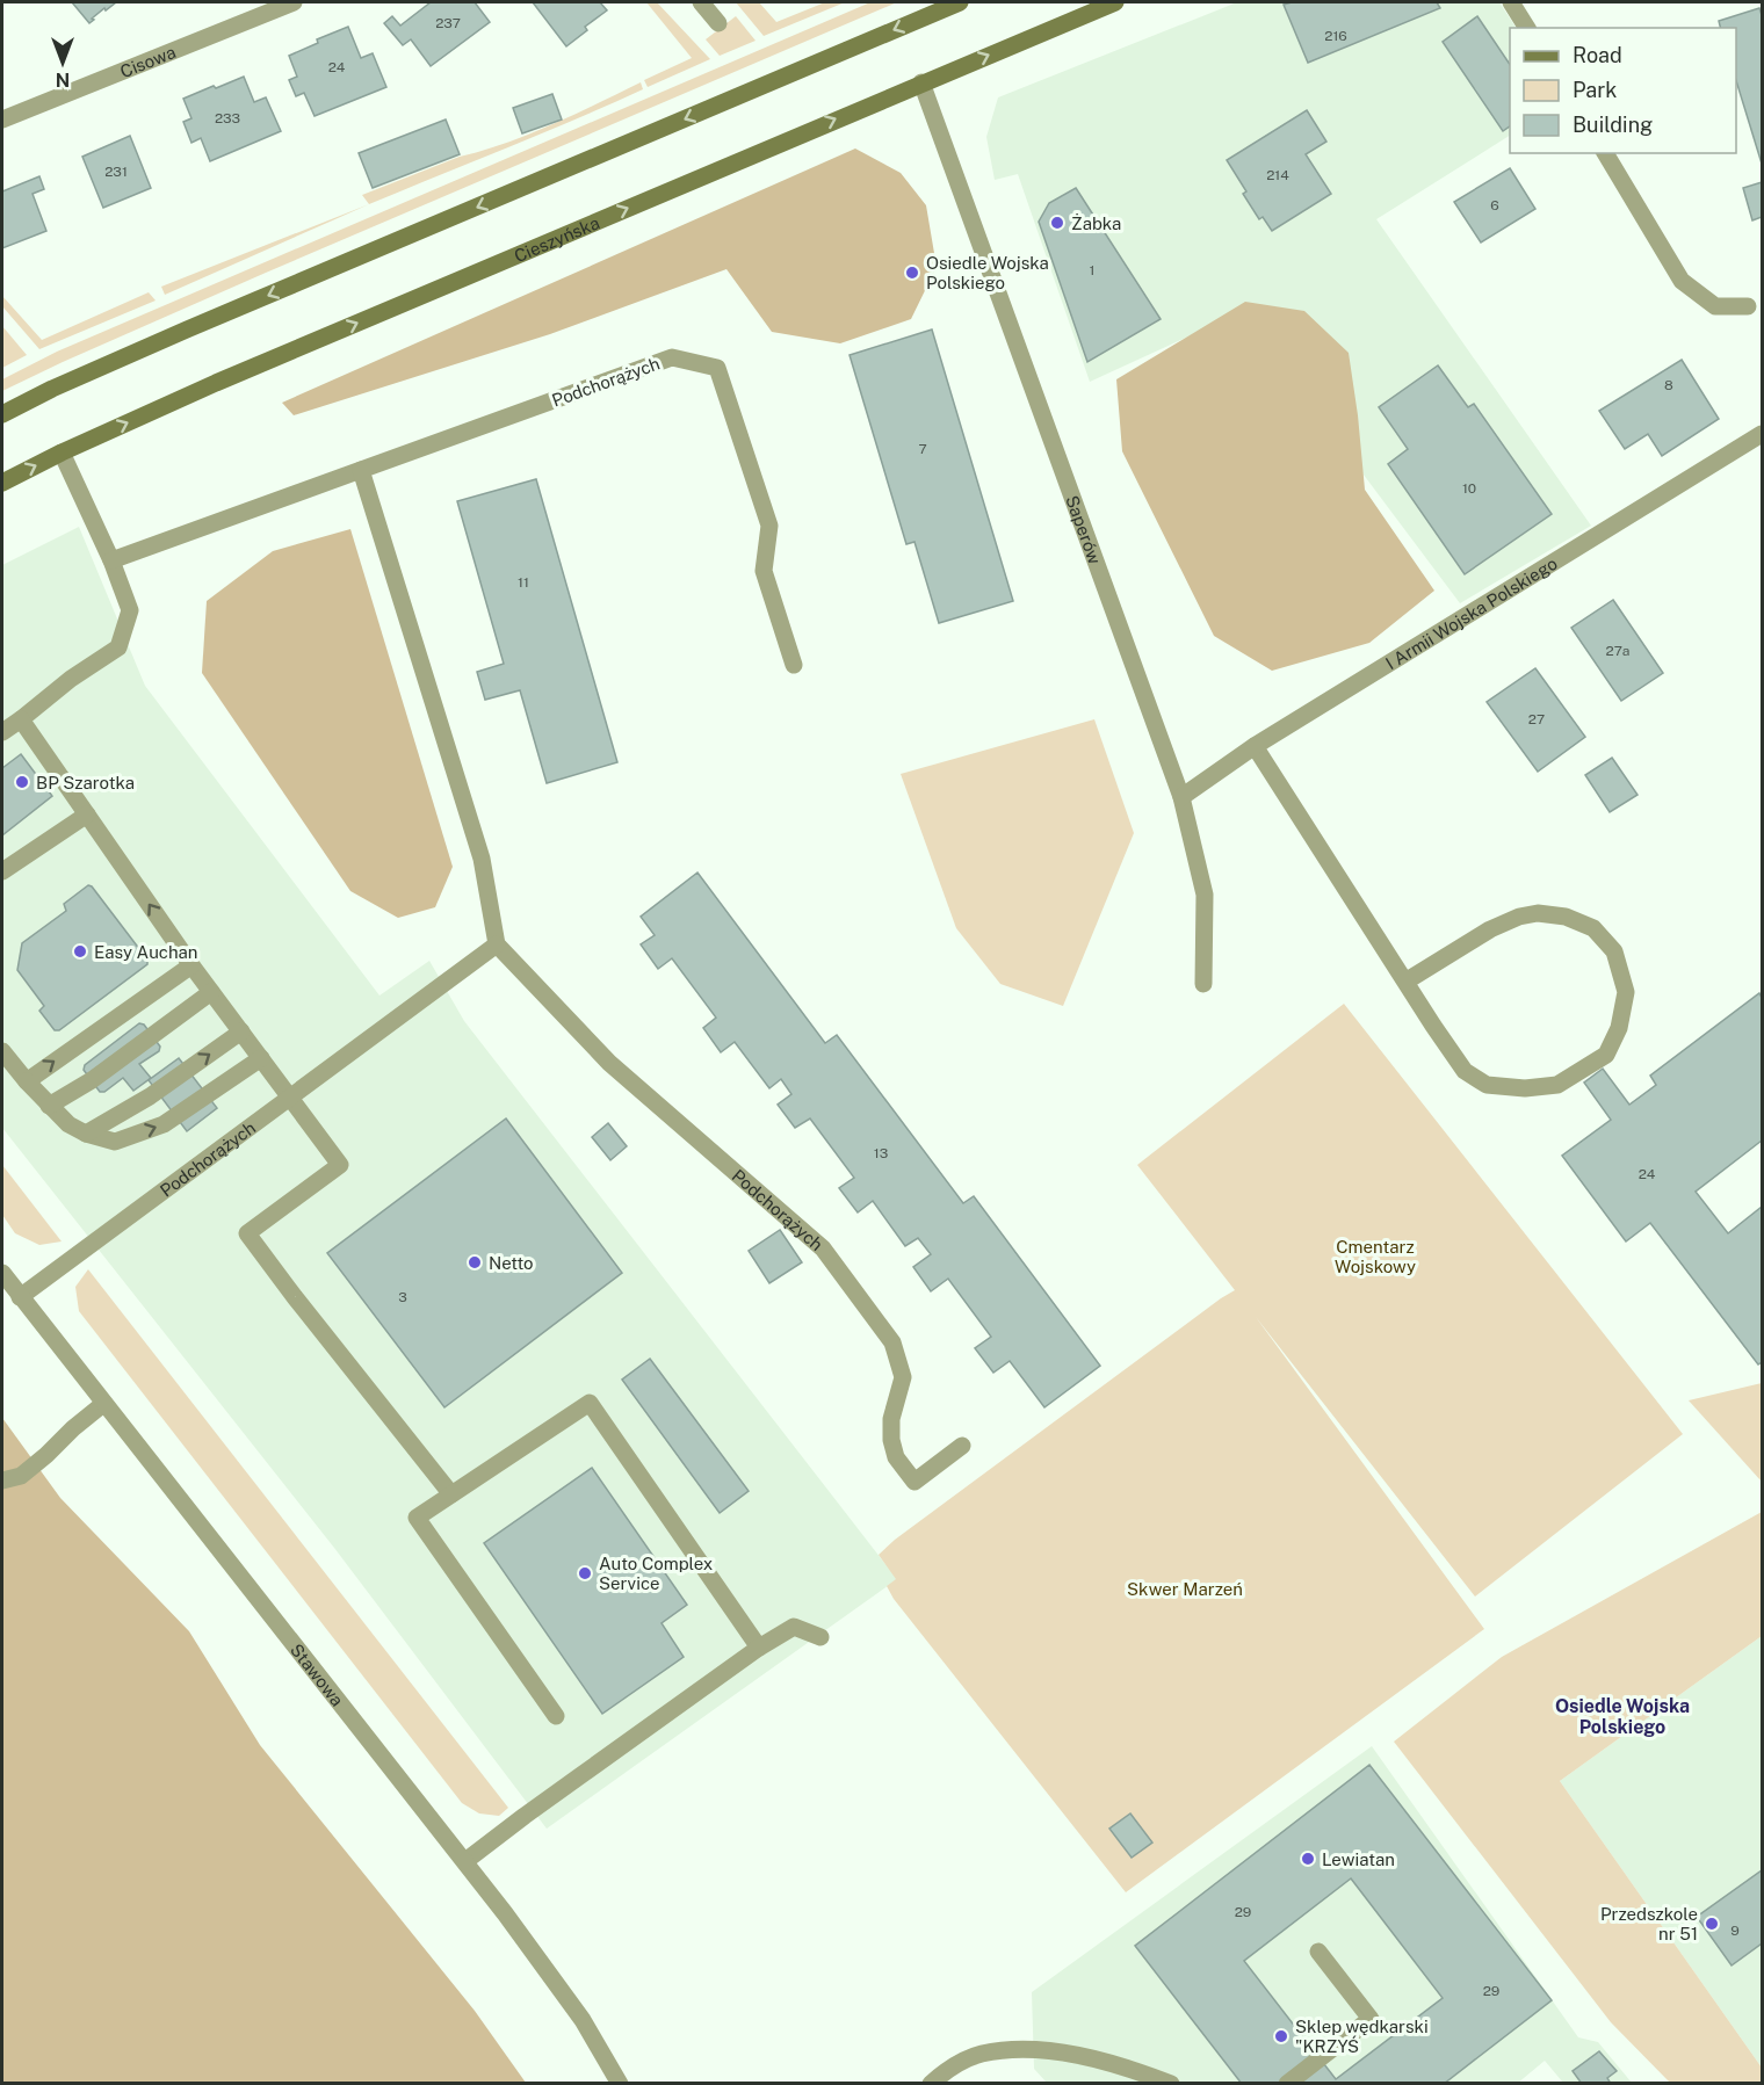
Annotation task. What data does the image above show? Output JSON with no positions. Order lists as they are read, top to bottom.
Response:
{
  "streets": {
    "main road": ["Cieszyńska"],
    "street": [
      "Cisowa",
      "Podchorążych",
      "Saperów",
      "I Armii Wojska Polskiego",
      "Stawowa"
    ]
  },
  "crossings": [
    ["Cieszyńska", "Saperów"],
    ["Podchorążych", "Stawowa"],
    ["Saperów", "I Armii Wojska Polskiego"]
  ],
  "districts": ["Osiedle Wojska Polskiego"],
  "parks": ["Cmentarz Wojskowy", "Skwer Marzeń"],
  "places": [
    "Żabka",
    "Osiedle Wojska Polskiego",
    "BP Szarotka",
    "Easy Auchan",
    "Netto",
    "Auto Complex Service",
    "Lewiatan",
    "Przedszkole nr 51",
    "Sklep wędkarski \"KRZYŚ"
  ],
  "house_numbers": [
    "237",
    "216",
    "24",
    "233",
    "231",
    "214",
    "6",
    "1",
    "8",
    "7",
    "10",
    "11",
    "27a",
    "27",
    "13",
    "24",
    "3",
    "29",
    "9",
    "29"
  ],
  "legend": ["Road", "Park", "Building"],
  "north": "bottom"
}
